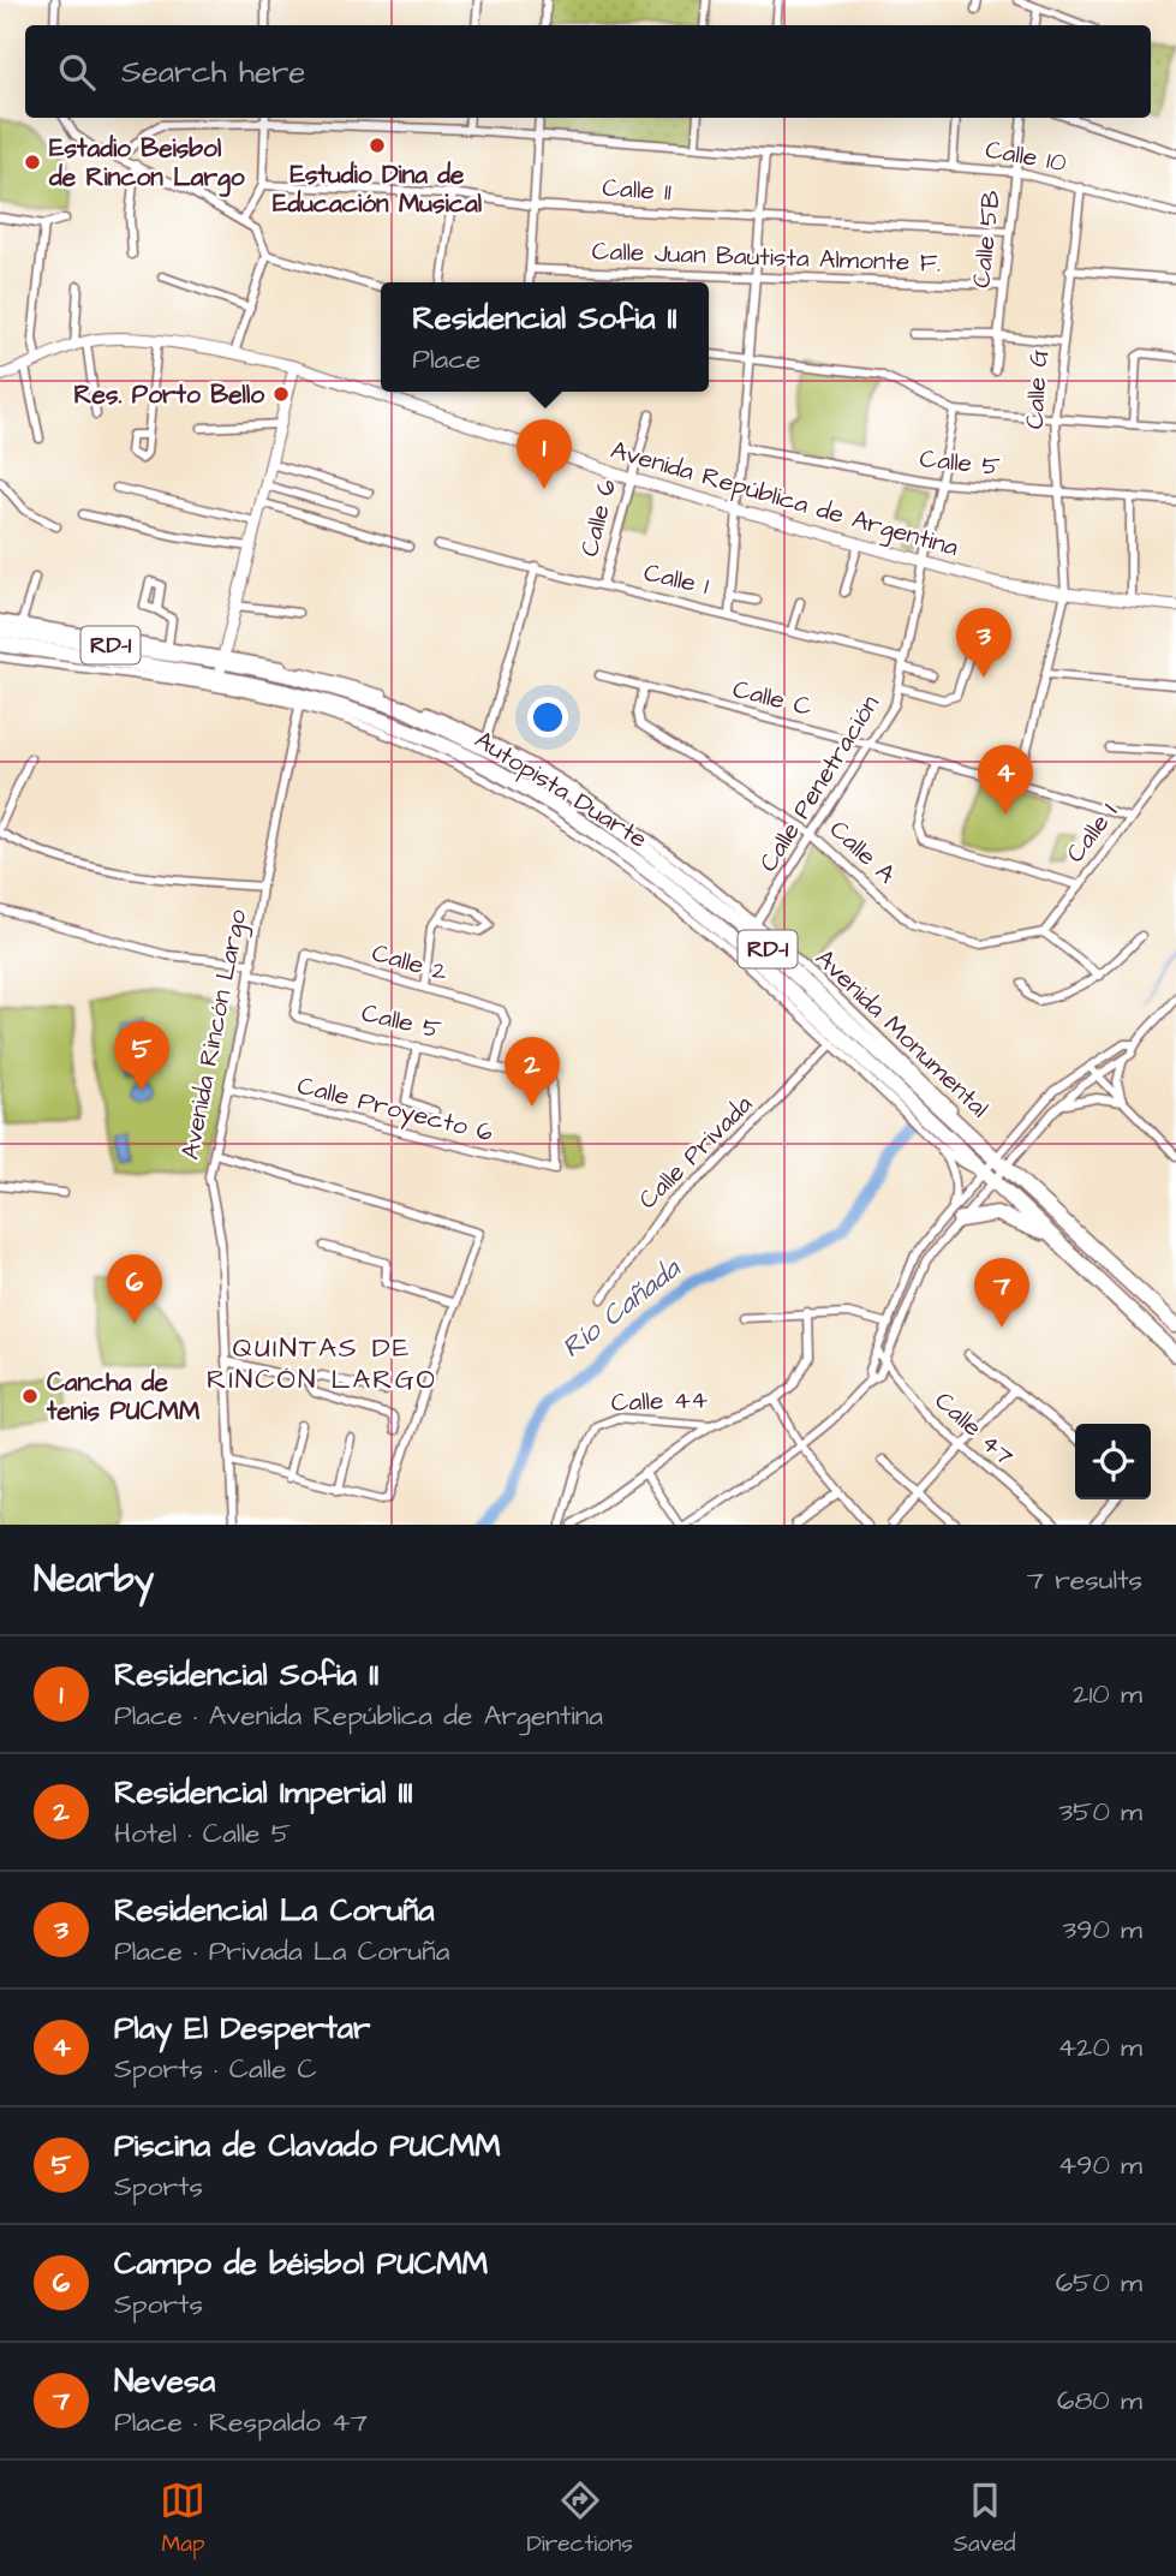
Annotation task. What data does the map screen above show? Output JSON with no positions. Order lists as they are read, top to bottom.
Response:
{
  "streets": {
    "highway": ["RD-1", "Autopista Duarte"],
    "main road": ["Avenida República de Argentina"],
    "street": [
      "Calle 10",
      "Calle 11",
      "Calle 5B",
      "Calle Juan Bautista Almonte F.",
      "Calle G",
      "Calle 5",
      "Calle 6",
      "Calle 1",
      "Calle C",
      "Calle Penetración",
      "Calle I",
      "Calle A",
      "Calle 2",
      "Avenida Monumental",
      "Avenida Rincón Largo",
      "Calle Proyecto 6",
      "Calle Privada",
      "Calle 44",
      "Calle 47"
    ]
  },
  "crossings": [
    ["Calle 10", "Calle 5B"],
    ["Calle 10", "Calle G"],
    ["Calle 11", "Calle 5B"],
    ["Calle 5B", "Calle Juan Bautista Almonte F."],
    ["Calle G", "Calle 5"],
    ["Calle G", "Avenida República de Argentina"],
    ["Calle G", "Calle C"],
    ["Calle 5", "Calle Penetración"],
    ["Calle 5", "Calle 2"],
    ["Calle 5", "Calle Proyecto 6"],
    ["Avenida República de Argentina", "Calle 6"],
    ["Avenida República de Argentina", "Calle Penetración"],
    ["Calle 6", "Calle 1"],
    ["Calle 1", "Calle Penetración"],
    ["Calle C", "Calle Penetración"],
    ["Calle C", "Calle I"],
    ["Calle C", "Calle A"],
    ["Calle Penetración", "Calle A"],
    ["Calle Penetración", "Avenida Monumental"],
    ["Autopista Duarte", "Avenida Monumental"],
    ["Autopista Duarte", "Calle Privada"],
    ["Calle I", "Calle A"],
    ["Avenida Rincón Largo", "Calle Proyecto 6"]
  ],
  "districts": ["QUINTAS DE RINCÓN LARGO"],
  "water": ["Río Cañada"],
  "places": [
    "Estudio Dina de Educación Musical",
    "Estadio Beisbol de Rincon Largo",
    "Res. Porto Bello",
    "Cancha de tenis PUCMM"
  ],
  "page": {
    "search": "Search here",
    "popup": ["Residencial Sofia II", "Place"],
    "pins": [
      "1",
      "3",
      "4",
      "5",
      "2",
      "6",
      "7"
    ],
    "heading": ["Nearby", "7 results"],
    "list": [
      {
        "mark": "1",
        "name": "Residencial Sofia II",
        "note": "Place · Avenida República de Argentina",
        "value": "210 m"
      },
      {
        "mark": "2",
        "name": "Residencial Imperial III",
        "note": "Hotel · Calle 5",
        "value": "350 m"
      },
      {
        "mark": "3",
        "name": "Residencial La Coruña",
        "note": "Place · Privada La Coruña",
        "value": "390 m"
      },
      {
        "mark": "4",
        "name": "Play El Despertar",
        "note": "Sports · Calle C",
        "value": "420 m"
      },
      {
        "mark": "5",
        "name": "Piscina de Clavado PUCMM",
        "note": "Sports",
        "value": "490 m"
      },
      {
        "mark": "6",
        "name": "Campo de béisbol PUCMM",
        "note": "Sports",
        "value": "650 m"
      },
      {
        "mark": "7",
        "name": "Nevesa",
        "note": "Place · Respaldo 47",
        "value": "680 m"
      }
    ],
    "nav": ["Map", "Directions", "Saved"]
  }
}
